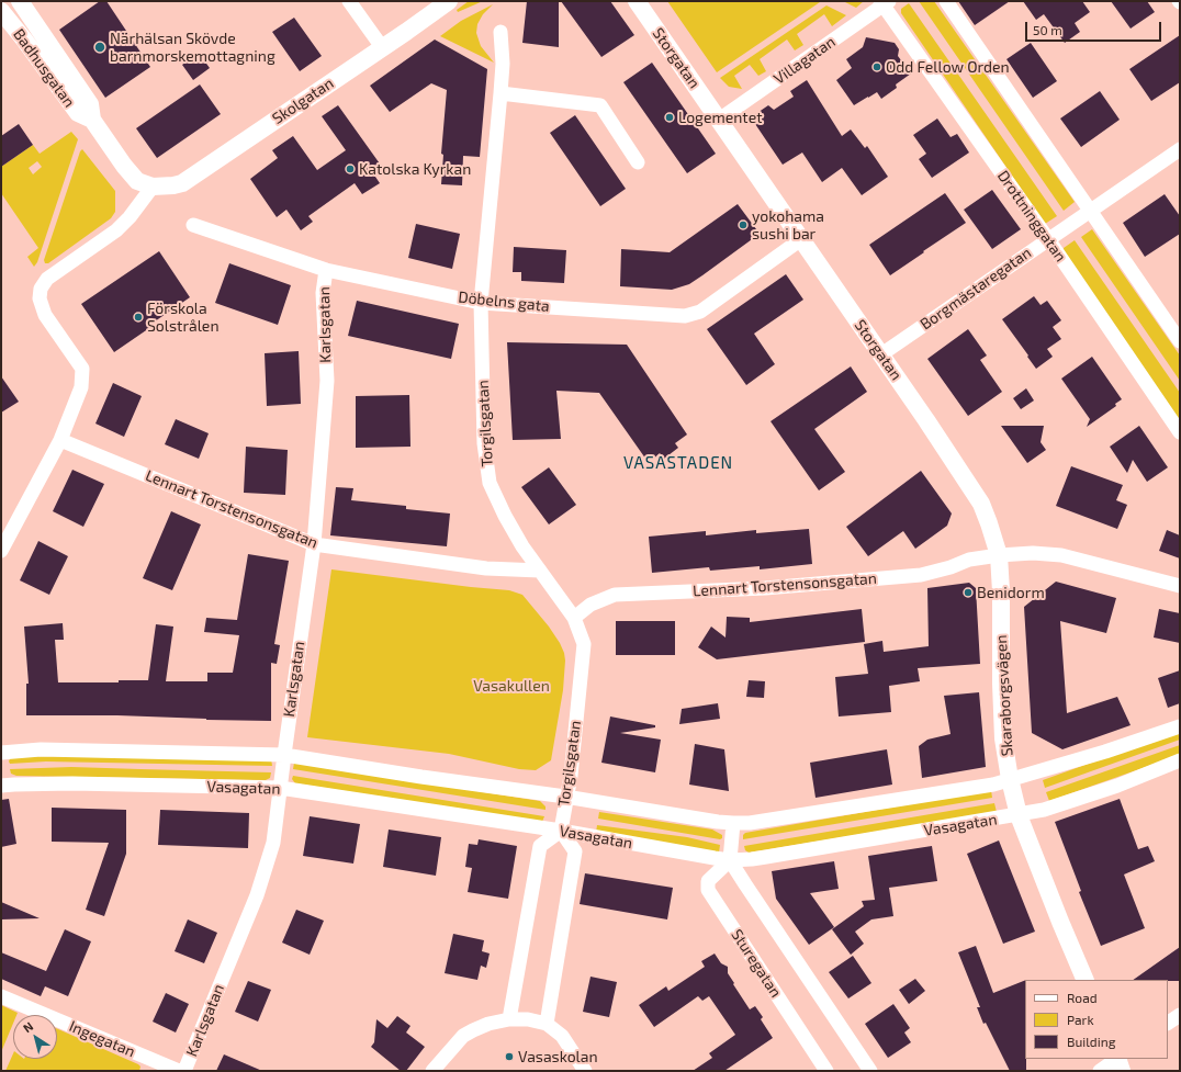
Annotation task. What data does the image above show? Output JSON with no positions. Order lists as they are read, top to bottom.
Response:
{
  "streets": {
    "street": [
      "Storgatan",
      "Villagatan",
      "Badhusgatan",
      "Skolgatan",
      "Drottninggatan",
      "Borgmästaregatan",
      "Döbelns gata",
      "Karlsgatan",
      "Torgilsgatan",
      "Lennart Torstensonsgatan",
      "Skaraborgsvägen",
      "Vasagatan",
      "Sturegatan",
      "Ingegatan"
    ]
  },
  "crossings": [
    ["Storgatan", "Villagatan"],
    ["Storgatan", "Borgmästaregatan"],
    ["Storgatan", "Döbelns gata"],
    ["Storgatan", "Lennart Torstensonsgatan"],
    ["Storgatan", "Skaraborgsvägen"],
    ["Villagatan", "Drottninggatan"],
    ["Badhusgatan", "Skolgatan"],
    ["Drottninggatan", "Borgmästaregatan"],
    ["Döbelns gata", "Karlsgatan"],
    ["Döbelns gata", "Torgilsgatan"],
    ["Karlsgatan", "Lennart Torstensonsgatan"],
    ["Karlsgatan", "Vasagatan"],
    ["Torgilsgatan", "Lennart Torstensonsgatan"],
    ["Torgilsgatan", "Vasagatan"],
    ["Lennart Torstensonsgatan", "Skaraborgsvägen"],
    ["Skaraborgsvägen", "Vasagatan"],
    ["Vasagatan", "Sturegatan"]
  ],
  "districts": ["VASASTADEN"],
  "parks": ["Vasakullen"],
  "places": [
    "Närhälsan Skövde barnmorskemottagning",
    "Odd Fellow Orden",
    "Logementet",
    "Katolska Kyrkan",
    "yokohama sushi bar",
    "Förskola Solstrålen",
    "Benidorm",
    "Vasaskolan"
  ],
  "legend": ["Road", "Park", "Building"],
  "scale_bar": "50 m",
  "north": "top left"
}
